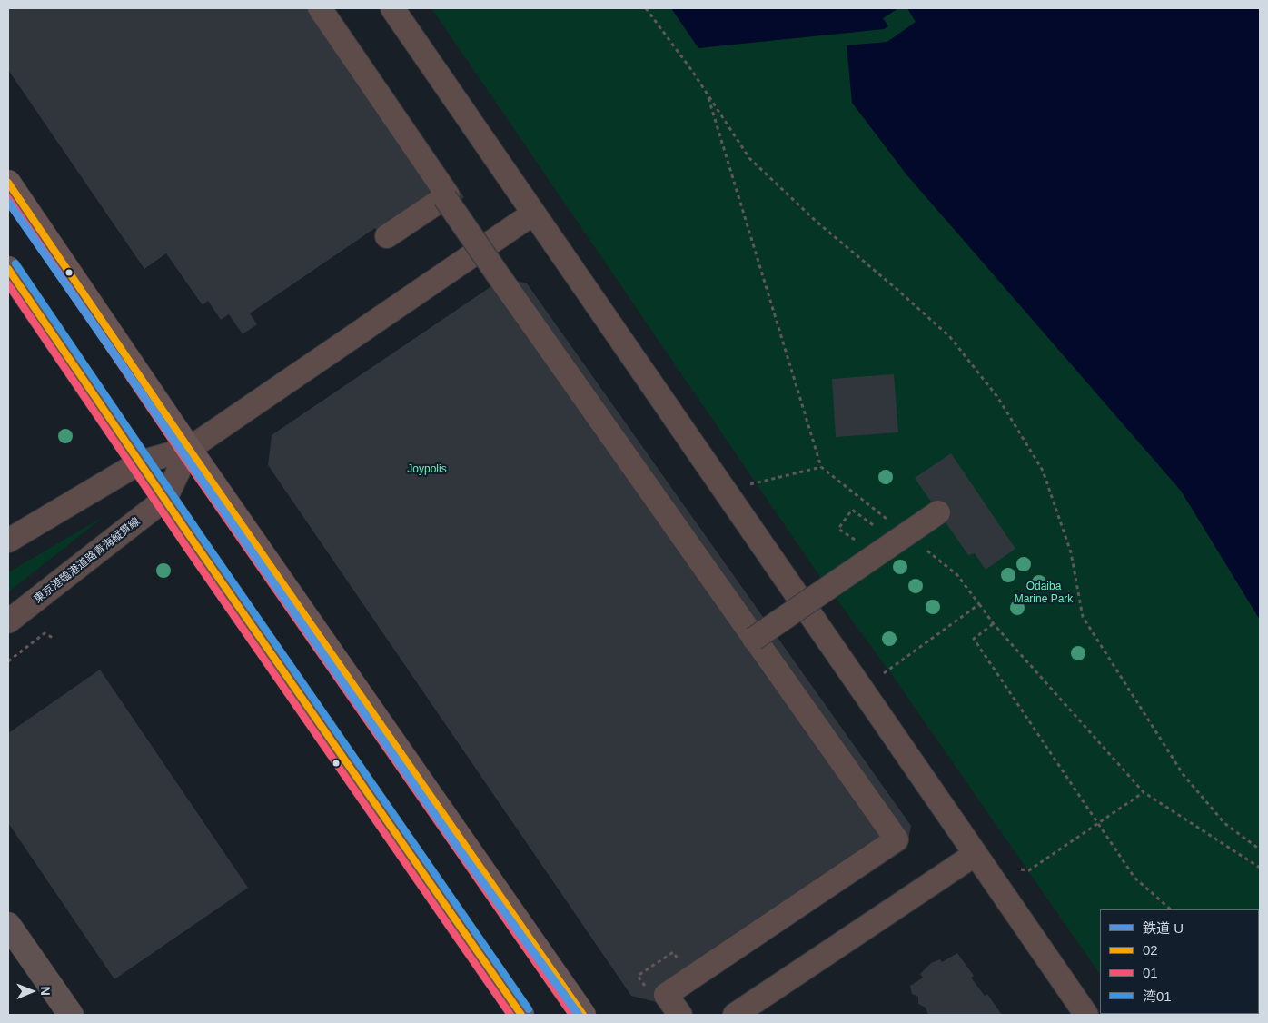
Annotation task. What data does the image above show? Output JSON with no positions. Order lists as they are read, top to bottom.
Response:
{
  "streets": {
    "street": ["東京港臨港道路青海縦貫線"]
  },
  "parks": ["Joypolis", "Odaiba Marine Park"],
  "lines": [
    "transit line 02",
    "transit line 01",
    "rail line U",
    "transit line 湾01"
  ],
  "legend": [
    "鉄道 U",
    "02",
    "01",
    "湾01"
  ],
  "north": "right"
}
